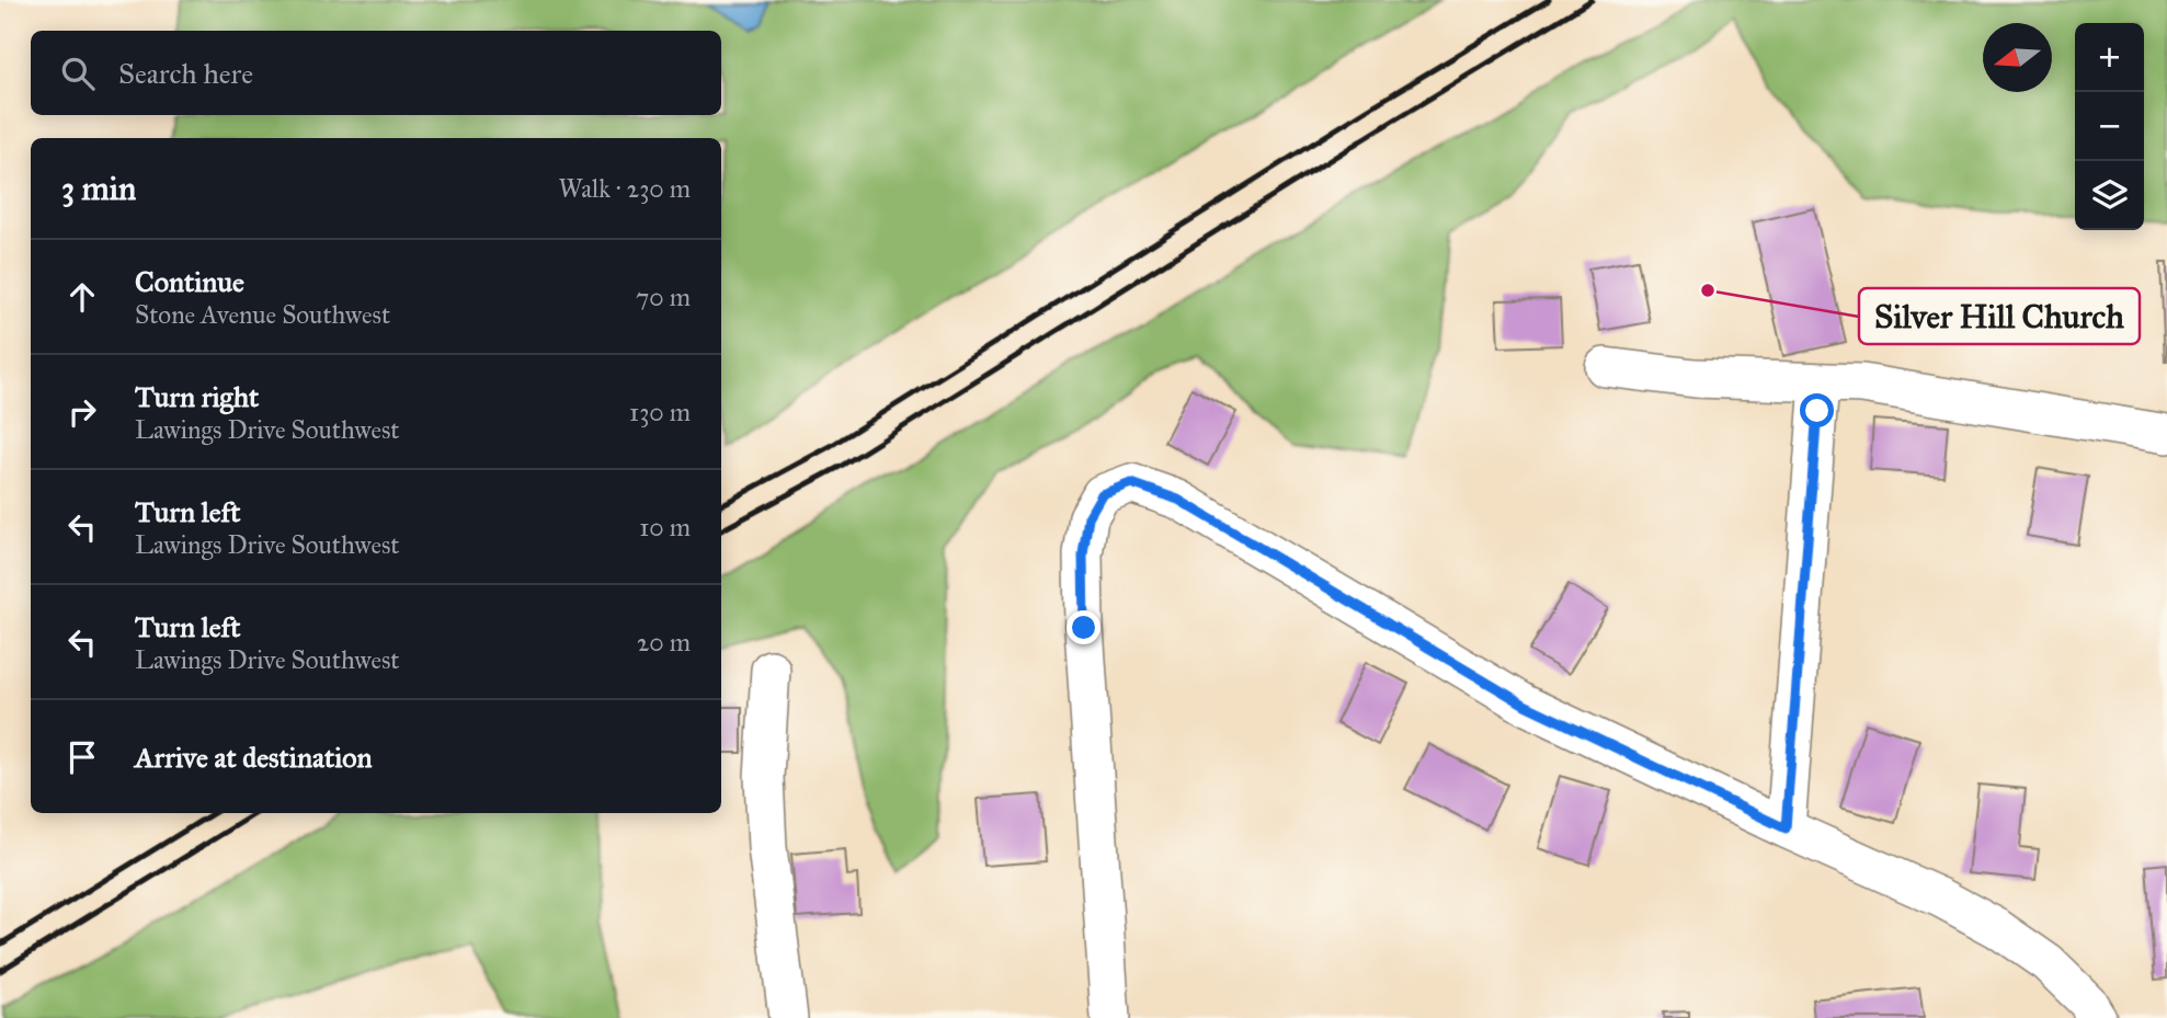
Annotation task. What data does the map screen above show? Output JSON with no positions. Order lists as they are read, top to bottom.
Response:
{
  "places": ["Silver Hill Church"],
  "north": "left",
  "page": {
    "map_buttons": ["+", "−"],
    "search": "Search here",
    "heading": ["3 min", "Walk · 230 m"],
    "list": [
      ["Continue", "Stone Avenue Southwest", "70 m"],
      ["Turn right", "Lawings Drive Southwest", "130 m"],
      ["Turn left", "Lawings Drive Southwest", "10 m"],
      ["Turn left", "Lawings Drive Southwest", "20 m"],
      "Arrive at destination"
    ]
  }
}
